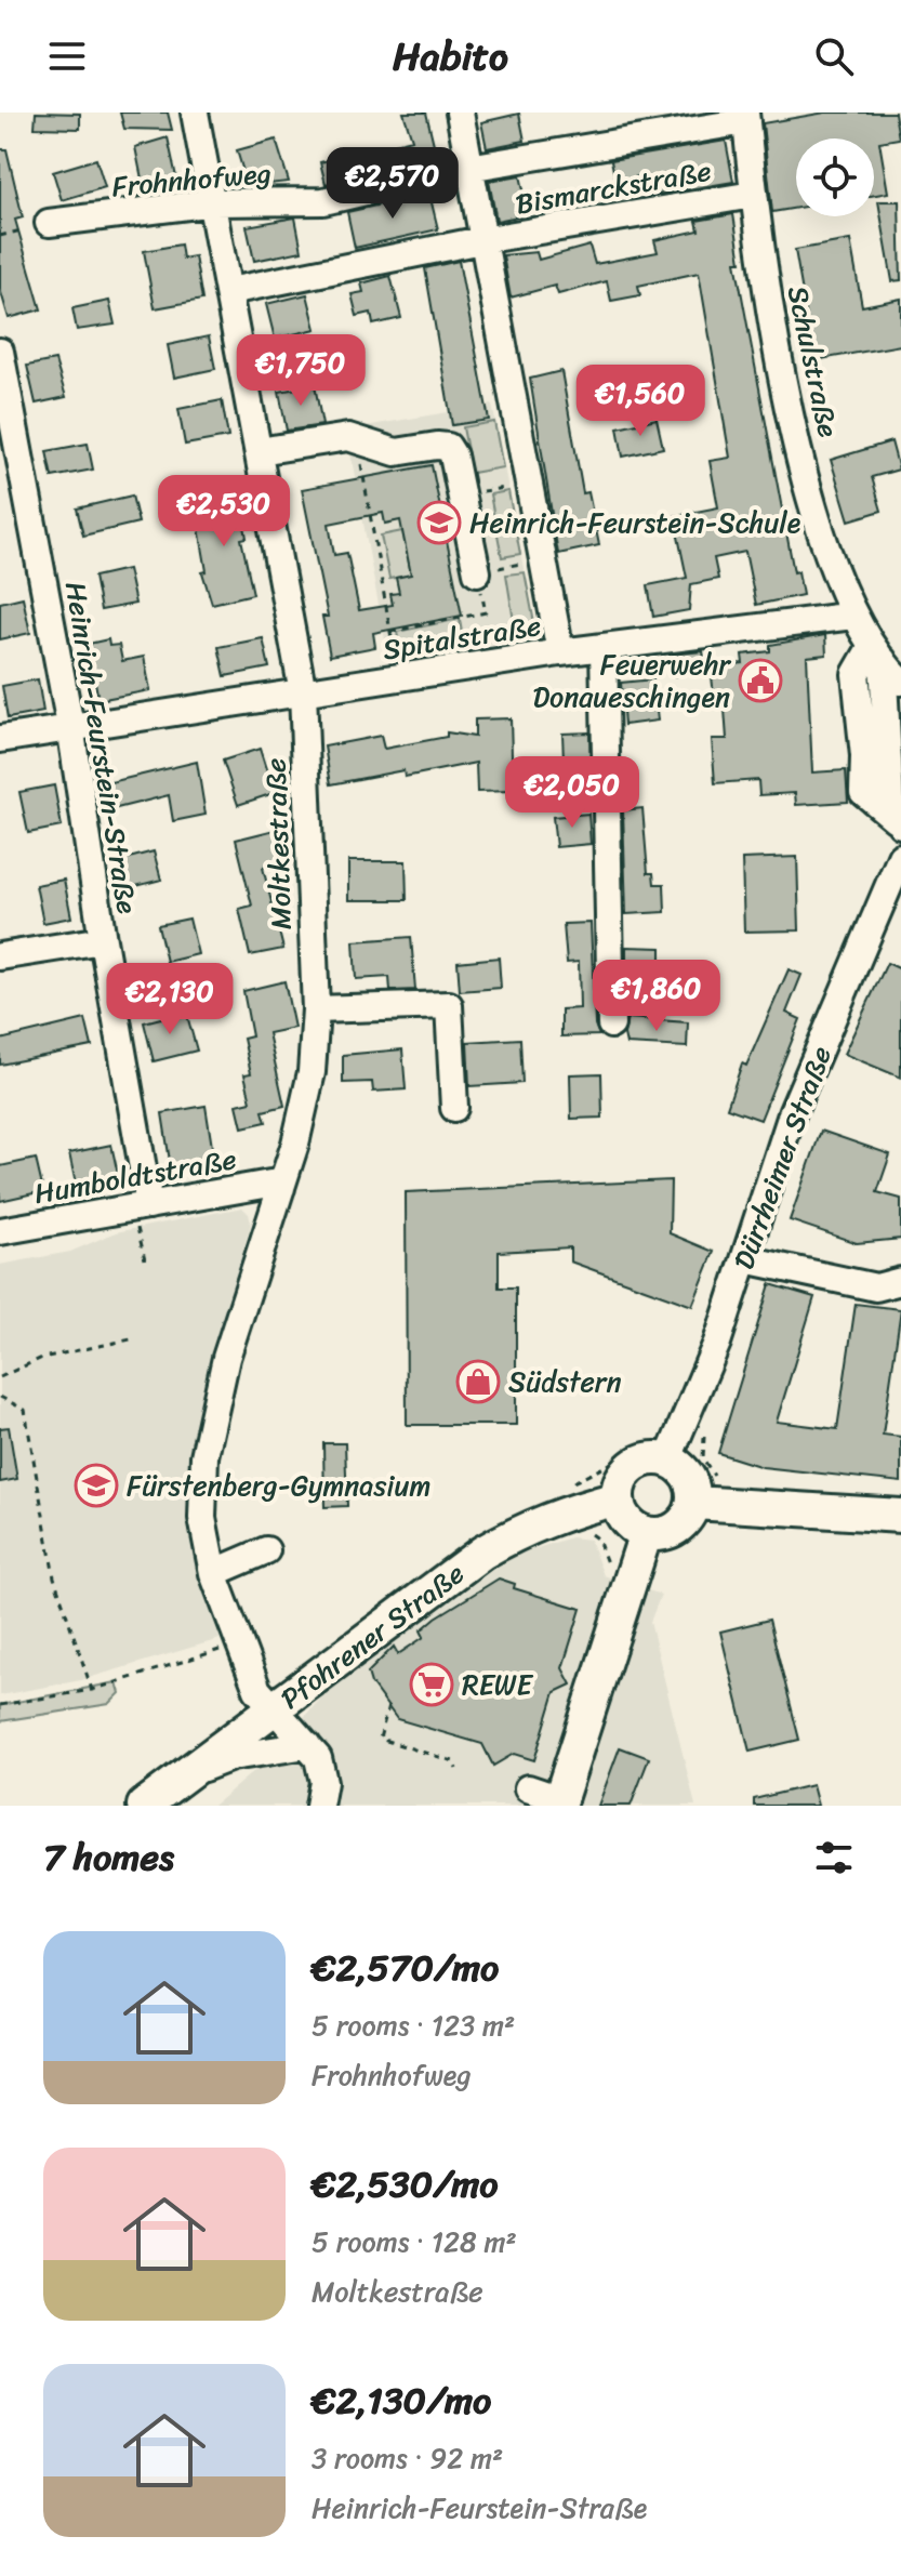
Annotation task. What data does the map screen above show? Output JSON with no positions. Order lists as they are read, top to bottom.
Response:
{
  "streets": {
    "main road": ["Pfohrener Straße"],
    "street": [
      "Frohnhofweg",
      "Bismarckstraße",
      "Schulstraße",
      "Spitalstraße",
      "Heinrich-Feurstein-Straße",
      "Moltkestraße",
      "Dürrheimer Straße",
      "Humboldtstraße"
    ]
  },
  "crossings": [
    ["Frohnhofweg", "Schulstraße"],
    ["Frohnhofweg", "Moltkestraße"],
    ["Bismarckstraße", "Schulstraße"],
    ["Bismarckstraße", "Moltkestraße"],
    ["Schulstraße", "Spitalstraße"],
    ["Spitalstraße", "Heinrich-Feurstein-Straße"],
    ["Spitalstraße", "Moltkestraße"],
    ["Heinrich-Feurstein-Straße", "Humboldtstraße"],
    ["Moltkestraße", "Humboldtstraße"],
    ["Moltkestraße", "Pfohrener Straße"],
    ["Dürrheimer Straße", "Pfohrener Straße"]
  ],
  "places": {
    "school or university": ["Heinrich-Feurstein-Schule", "Fürstenberg-Gymnasium"],
    "public building": ["Feuerwehr Donaueschingen"],
    "shop": ["Südstern"],
    "supermarket": ["REWE"]
  },
  "page": {
    "header": "Habito",
    "price": [
      "€2,570",
      "€1,750",
      "€1,560",
      "€2,530",
      "€2,050",
      "€1,860",
      "€2,130"
    ],
    "heading": "7 homes",
    "list": [
      {
        "name": "€2,570/mo",
        "note": "5 rooms · 123 m² · Frohnhofweg"
      },
      {
        "name": "€2,530/mo",
        "note": "5 rooms · 128 m² · Moltkestraße"
      },
      {
        "name": "€2,130/mo",
        "note": "3 rooms · 92 m² · Heinrich-Feurstein-Straße"
      }
    ]
  }
}
